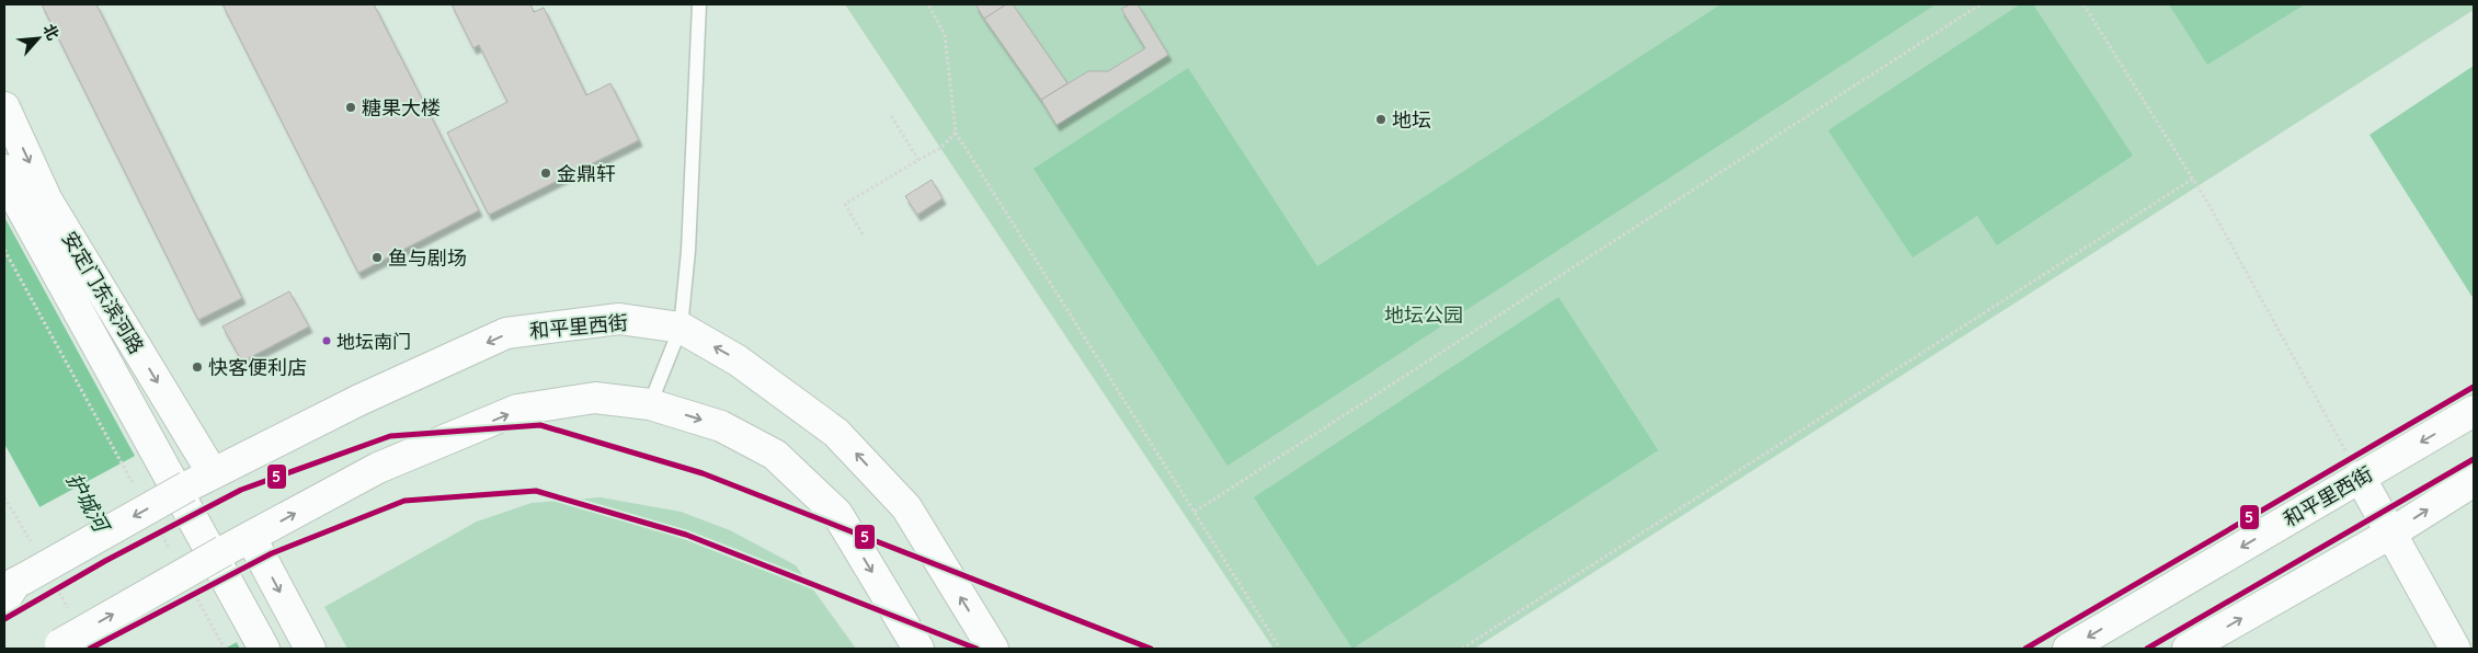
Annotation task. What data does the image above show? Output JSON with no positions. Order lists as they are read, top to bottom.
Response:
{
  "streets": {
    "main road": ["安定门东滨河路", "和平里西街"]
  },
  "crossings": [
    ["安定门东滨河路", "和平里西街"]
  ],
  "water": ["护城河"],
  "parks": ["地坛公园"],
  "places": [
    "糖果大楼",
    "地坛",
    "金鼎轩",
    "鱼与剧场",
    "地坛南门",
    "快客便利店"
  ],
  "lines": ["transit line 5"],
  "north": "top right"
}
